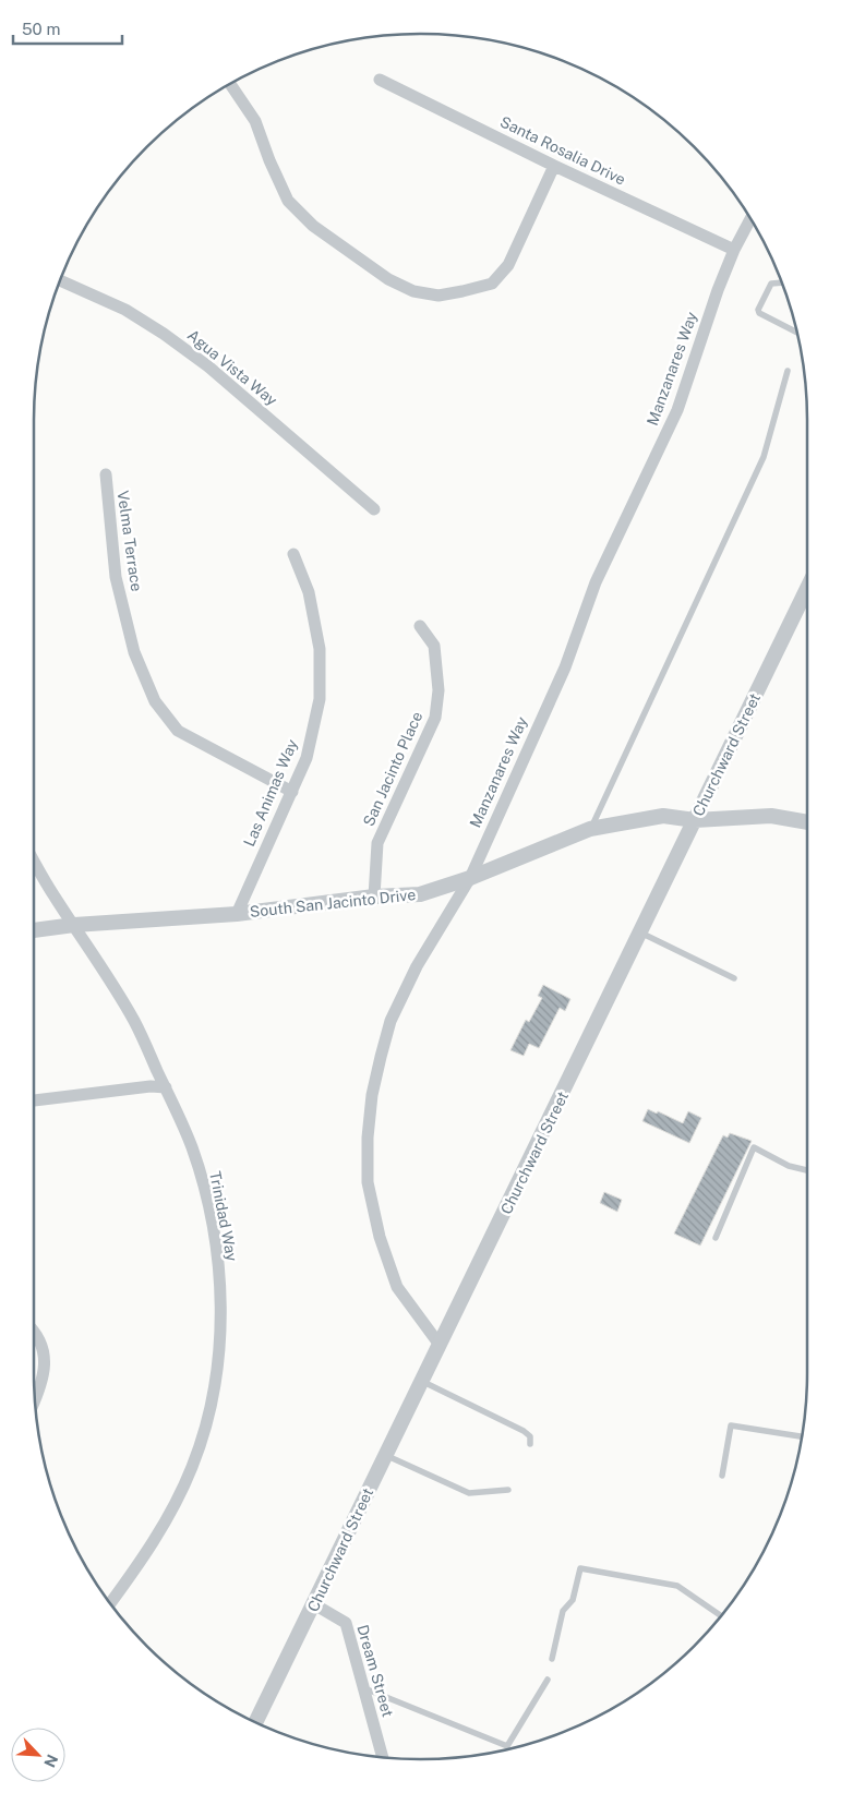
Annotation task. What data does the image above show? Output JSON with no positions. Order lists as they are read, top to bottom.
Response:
{
  "streets": {
    "street": [
      "Santa Rosalia Drive",
      "Agua Vista Way",
      "Manzanares Way",
      "Velma Terrace",
      "Churchward Street",
      "San Jacinto Place",
      "Las Animas Way",
      "South San Jacinto Drive",
      "Trinidad Way",
      "Dream Street"
    ]
  },
  "crossings": [
    ["Santa Rosalia Drive", "Manzanares Way"],
    ["Manzanares Way", "Churchward Street"],
    ["Manzanares Way", "South San Jacinto Drive"],
    ["Velma Terrace", "Las Animas Way"],
    ["Churchward Street", "South San Jacinto Drive"],
    ["Churchward Street", "Dream Street"],
    ["San Jacinto Place", "South San Jacinto Drive"],
    ["Las Animas Way", "South San Jacinto Drive"],
    ["South San Jacinto Drive", "Trinidad Way"]
  ],
  "scale_bar": "50 m",
  "north": "bottom right"
}
